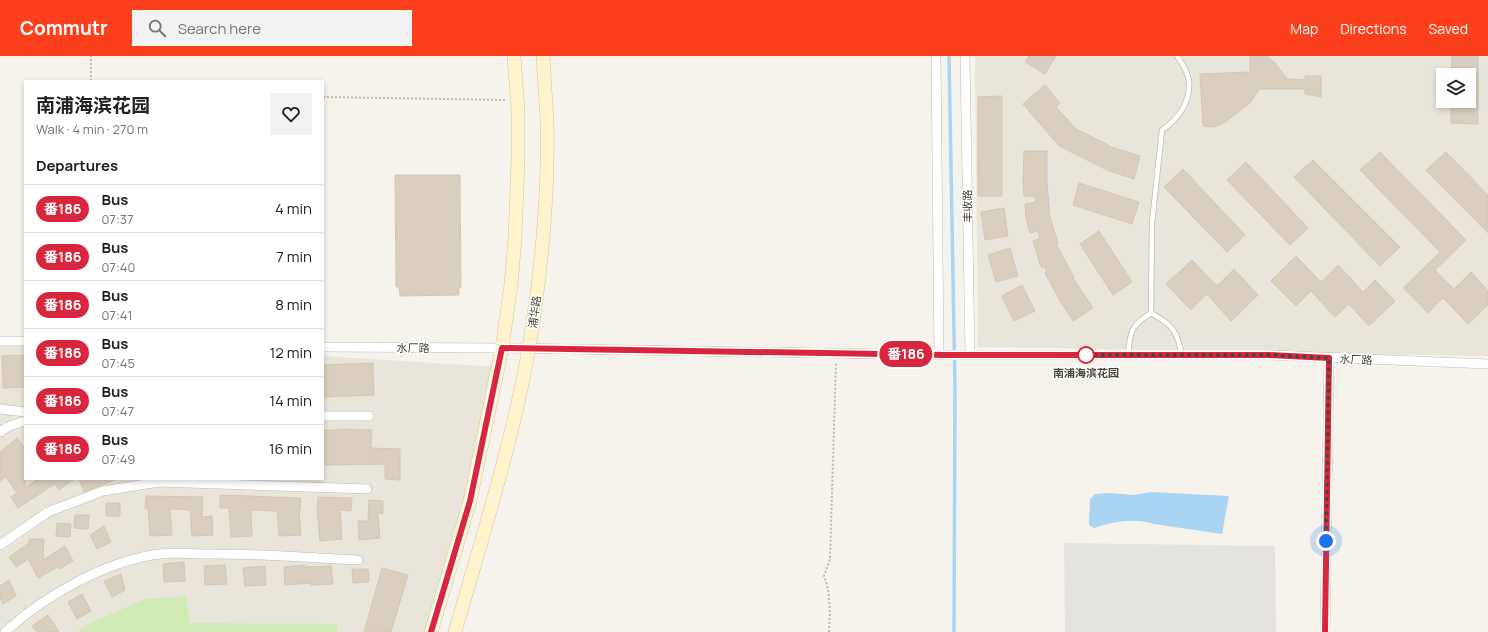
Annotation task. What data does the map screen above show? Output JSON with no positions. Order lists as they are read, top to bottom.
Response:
{
  "streets": {
    "main road": ["浦华路"],
    "street": ["丰收路", "水厂路"]
  },
  "crossings": [
    ["丰收路", "水厂路"],
    ["浦华路", "水厂路"]
  ],
  "places": ["南浦海滨花园"],
  "lines": ["bus line 番186"],
  "page": {
    "header": "Commutr",
    "search": "Search here",
    "nav": ["Map", "Directions", "Saved"],
    "on_map": "番186",
    "heading": [
      ["南浦海滨花园", "Walk · 4 min · 270 m"],
      "Departures"
    ],
    "list": [
      {
        "mark": "番186",
        "name": "Bus",
        "note": "07:37",
        "value": "4 min"
      },
      {
        "mark": "番186",
        "name": "Bus",
        "note": "07:40",
        "value": "7 min"
      },
      {
        "mark": "番186",
        "name": "Bus",
        "note": "07:41",
        "value": "8 min"
      },
      {
        "mark": "番186",
        "name": "Bus",
        "note": "07:45",
        "value": "12 min"
      },
      {
        "mark": "番186",
        "name": "Bus",
        "note": "07:47",
        "value": "14 min"
      },
      {
        "mark": "番186",
        "name": "Bus",
        "note": "07:49",
        "value": "16 min"
      }
    ]
  }
}
